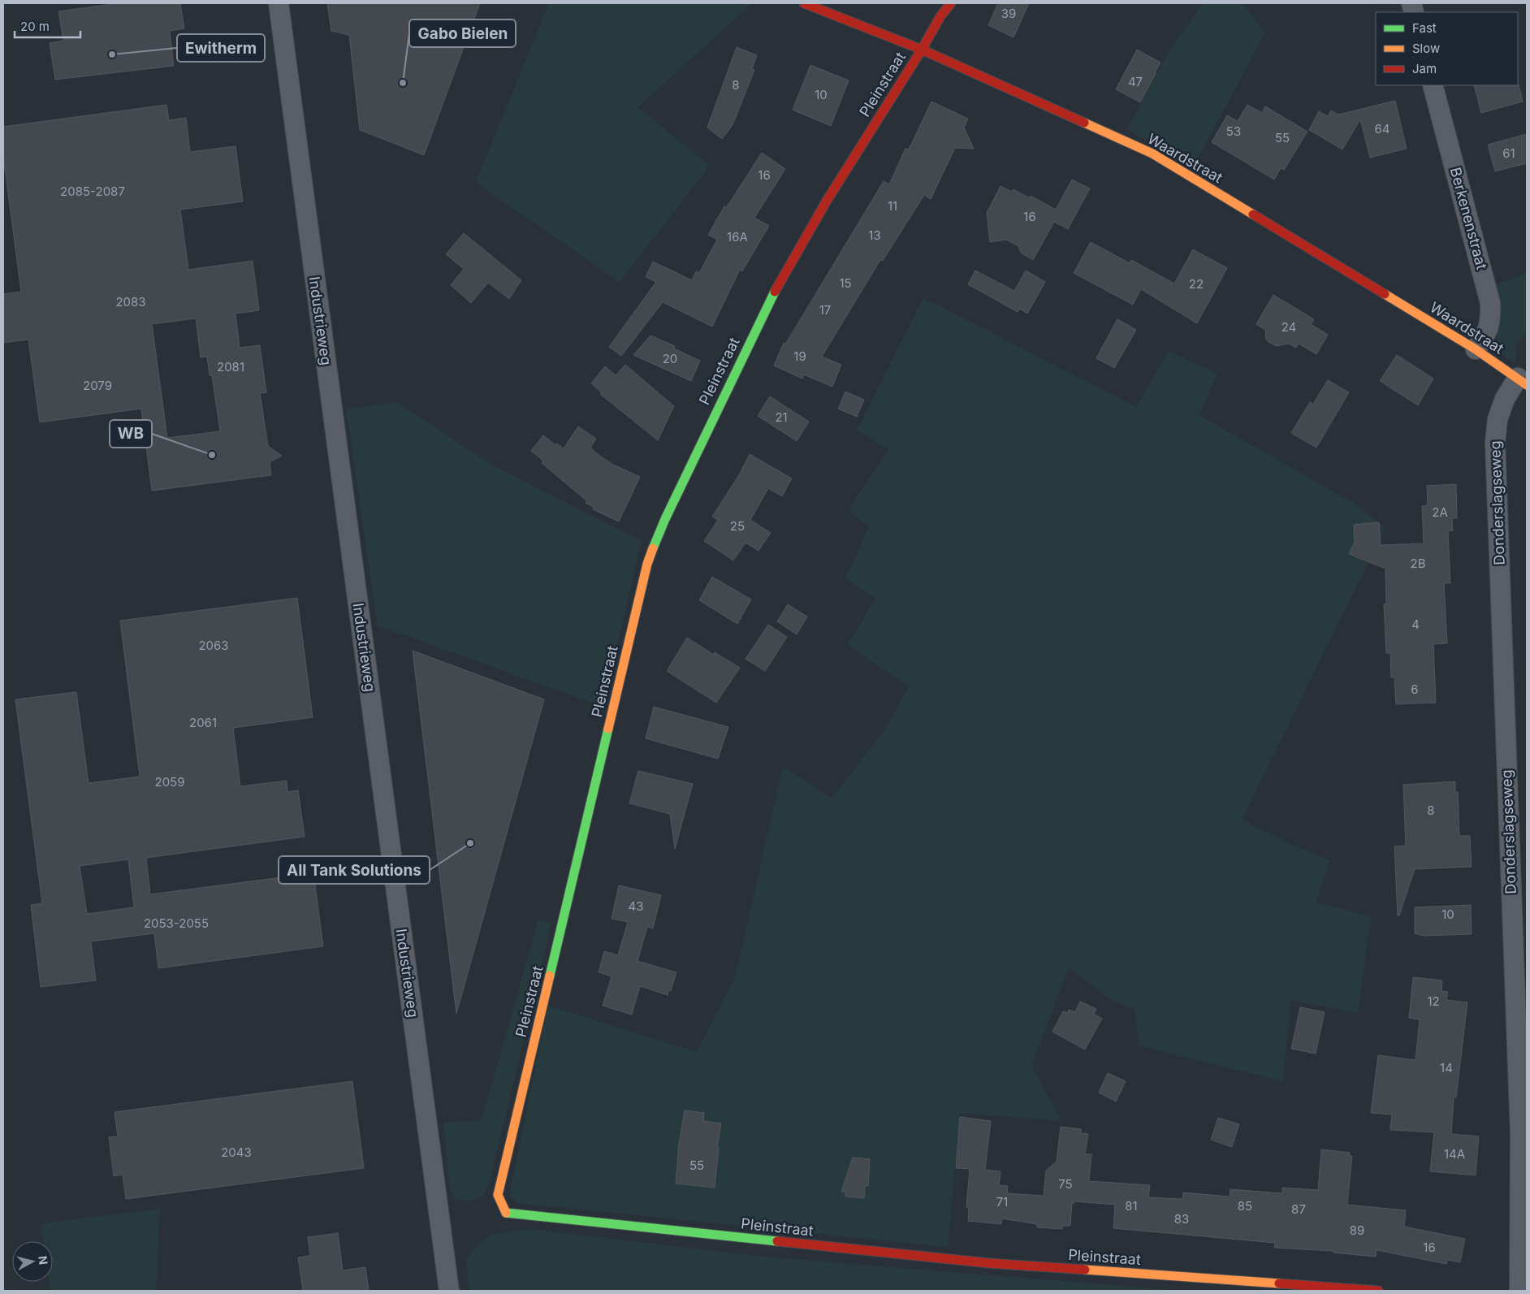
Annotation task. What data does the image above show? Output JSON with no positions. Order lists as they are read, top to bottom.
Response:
{
  "streets": {
    "street": [
      "Pleinstraat",
      "Waardstraat",
      "Berkenenstraat",
      "Industrieweg",
      "Donderslagseweg"
    ]
  },
  "crossings": [
    ["Pleinstraat", "Waardstraat"],
    ["Waardstraat", "Berkenenstraat"],
    ["Waardstraat", "Donderslagseweg"]
  ],
  "places": [
    "Ewitherm",
    "Gabo Bielen",
    "WB",
    "All Tank Solutions"
  ],
  "house_numbers": [
    "39",
    "47",
    "8",
    "10",
    "64",
    "53",
    "55",
    "61",
    "16",
    "2085-2087",
    "11",
    "16",
    "13",
    "16A",
    "15",
    "22",
    "2083",
    "17",
    "24",
    "19",
    "20",
    "2081",
    "2079",
    "21",
    "2A",
    "25",
    "2B",
    "4",
    "2063",
    "6",
    "2061",
    "2059",
    "8",
    "43",
    "10",
    "2053-2055",
    "12",
    "14",
    "2043",
    "14A",
    "55",
    "75",
    "71",
    "81",
    "85",
    "87",
    "83",
    "89",
    "16"
  ],
  "legend": ["Fast", "Slow", "Jam"],
  "scale_bar": "20 m",
  "north": "right"
}
